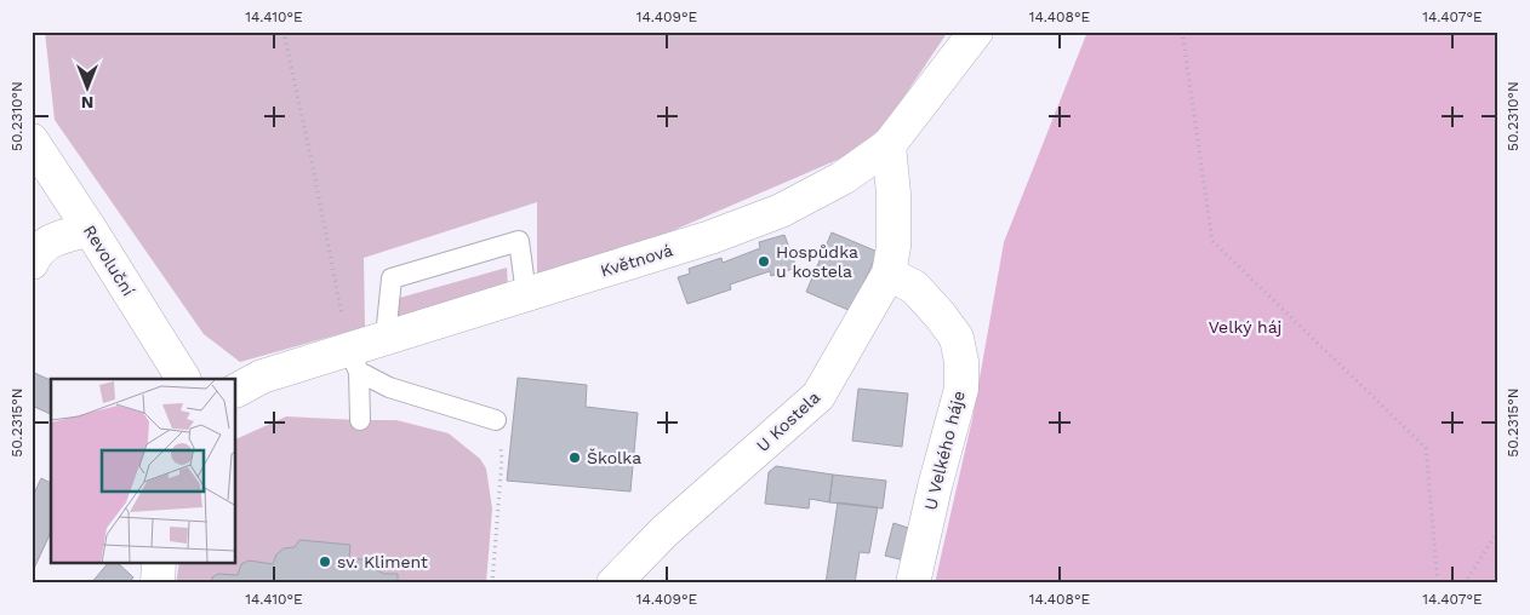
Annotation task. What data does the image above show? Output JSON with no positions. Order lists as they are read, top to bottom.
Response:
{
  "streets": {
    "street": [
      "Revoluční",
      "Květnová",
      "U Kostela",
      "U Velkého háje"
    ]
  },
  "crossings": [
    ["Květnová", "U Kostela"],
    ["U Kostela", "U Velkého háje"]
  ],
  "parks": ["Velký háj"],
  "places": ["Hospůdka u kostela", "Školka", "sv. Kliment"],
  "north": "bottom",
  "coordinates": [
    "14.410°E",
    "14.409°E",
    "14.408°E",
    "14.407°E",
    "50.2310°N",
    "50.2315°N"
  ]
}
